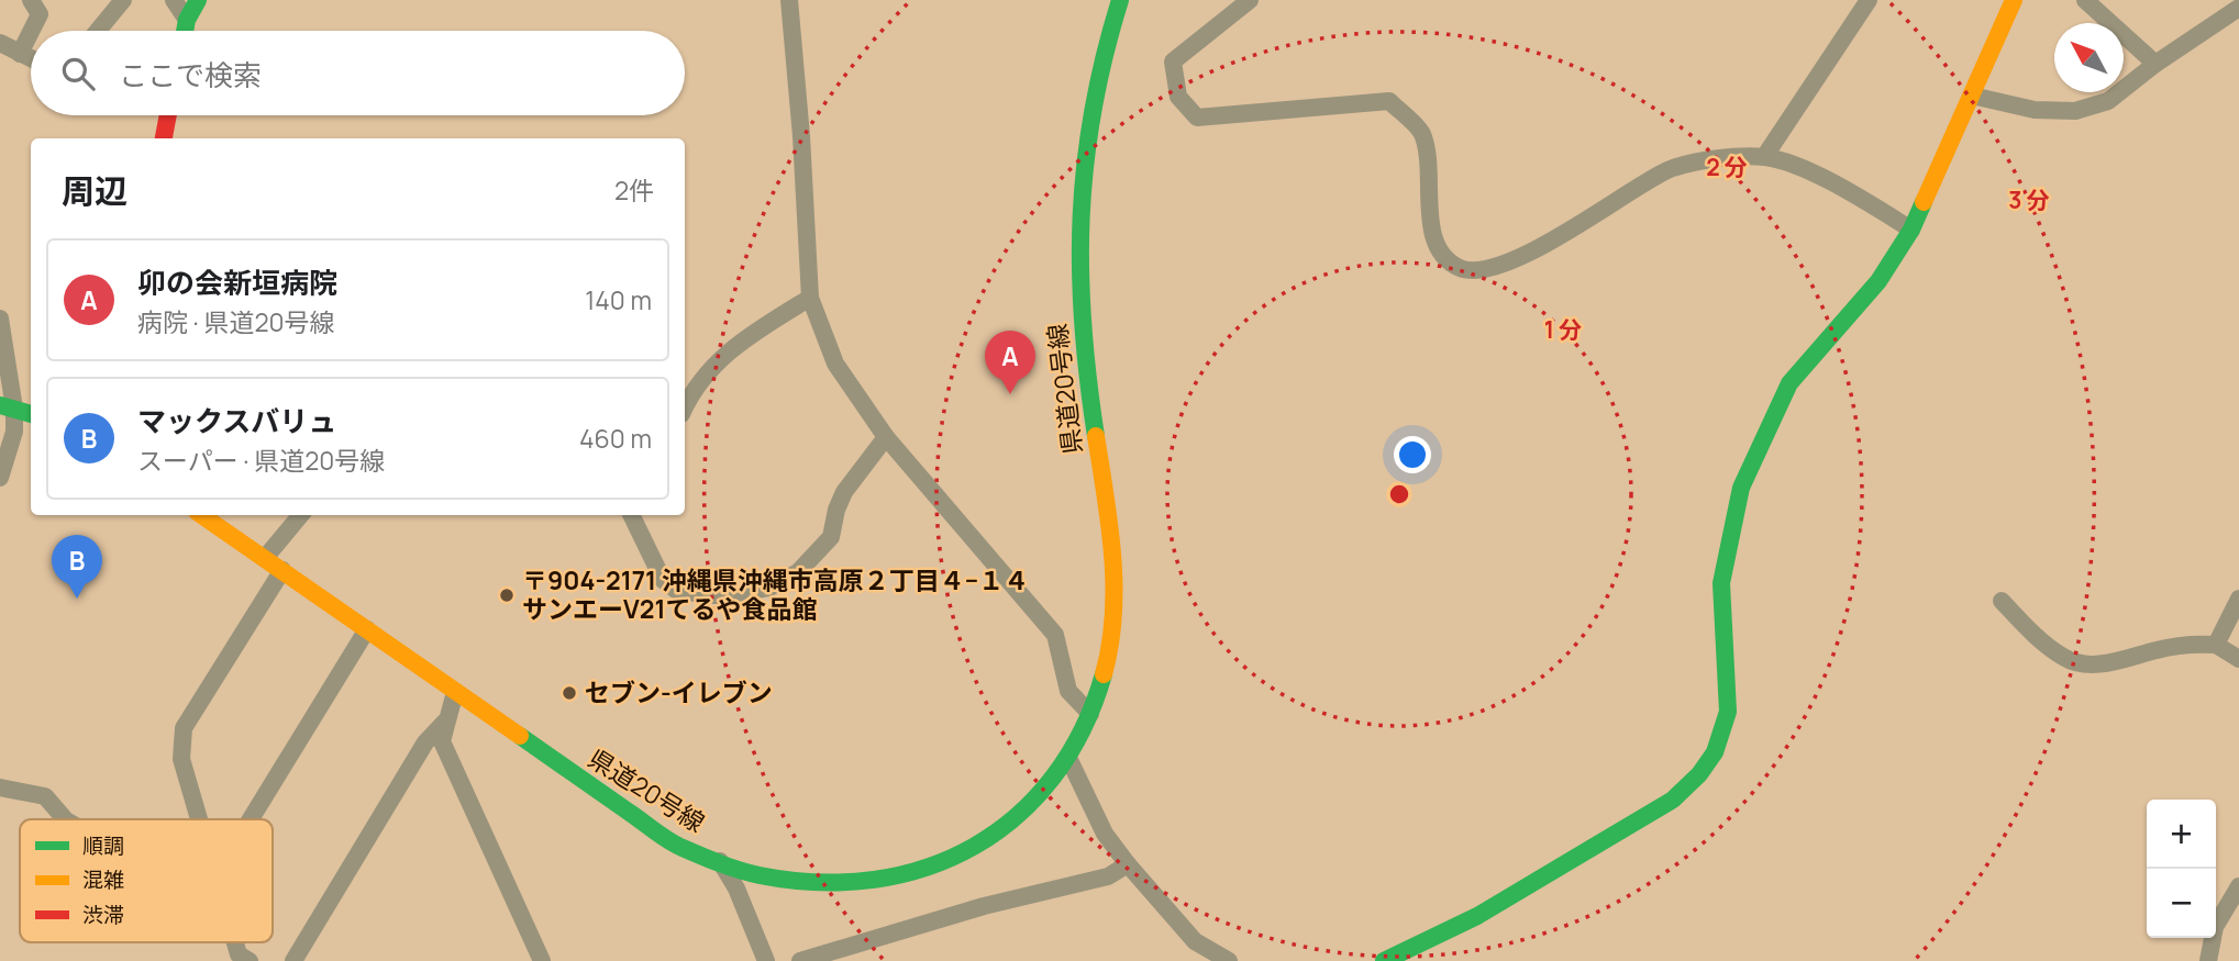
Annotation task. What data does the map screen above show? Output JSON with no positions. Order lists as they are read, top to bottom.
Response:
{
  "streets": {
    "main road": ["県道20号線"]
  },
  "places": ["〒904-2171 沖縄県沖縄市高原２丁目４−１４ サンエーV21てるや食品館", "セブン-イレブン"],
  "legend": ["順調", "混雑", "渋滞"],
  "north": "top left",
  "page": {
    "search": "ここで検索",
    "heading": ["周辺", "2件"],
    "list": [
      {
        "mark": "A",
        "name": "卯の会新垣病院",
        "note": "病院 · 県道20号線",
        "value": "140 m"
      },
      {
        "mark": "B",
        "name": "マックスバリュ",
        "note": "スーパー · 県道20号線",
        "value": "460 m"
      }
    ],
    "pins": ["A", "B"],
    "map_buttons": ["+", "−"]
  },
  "rings": ["2 分", "3 分", "1 分"]
}
